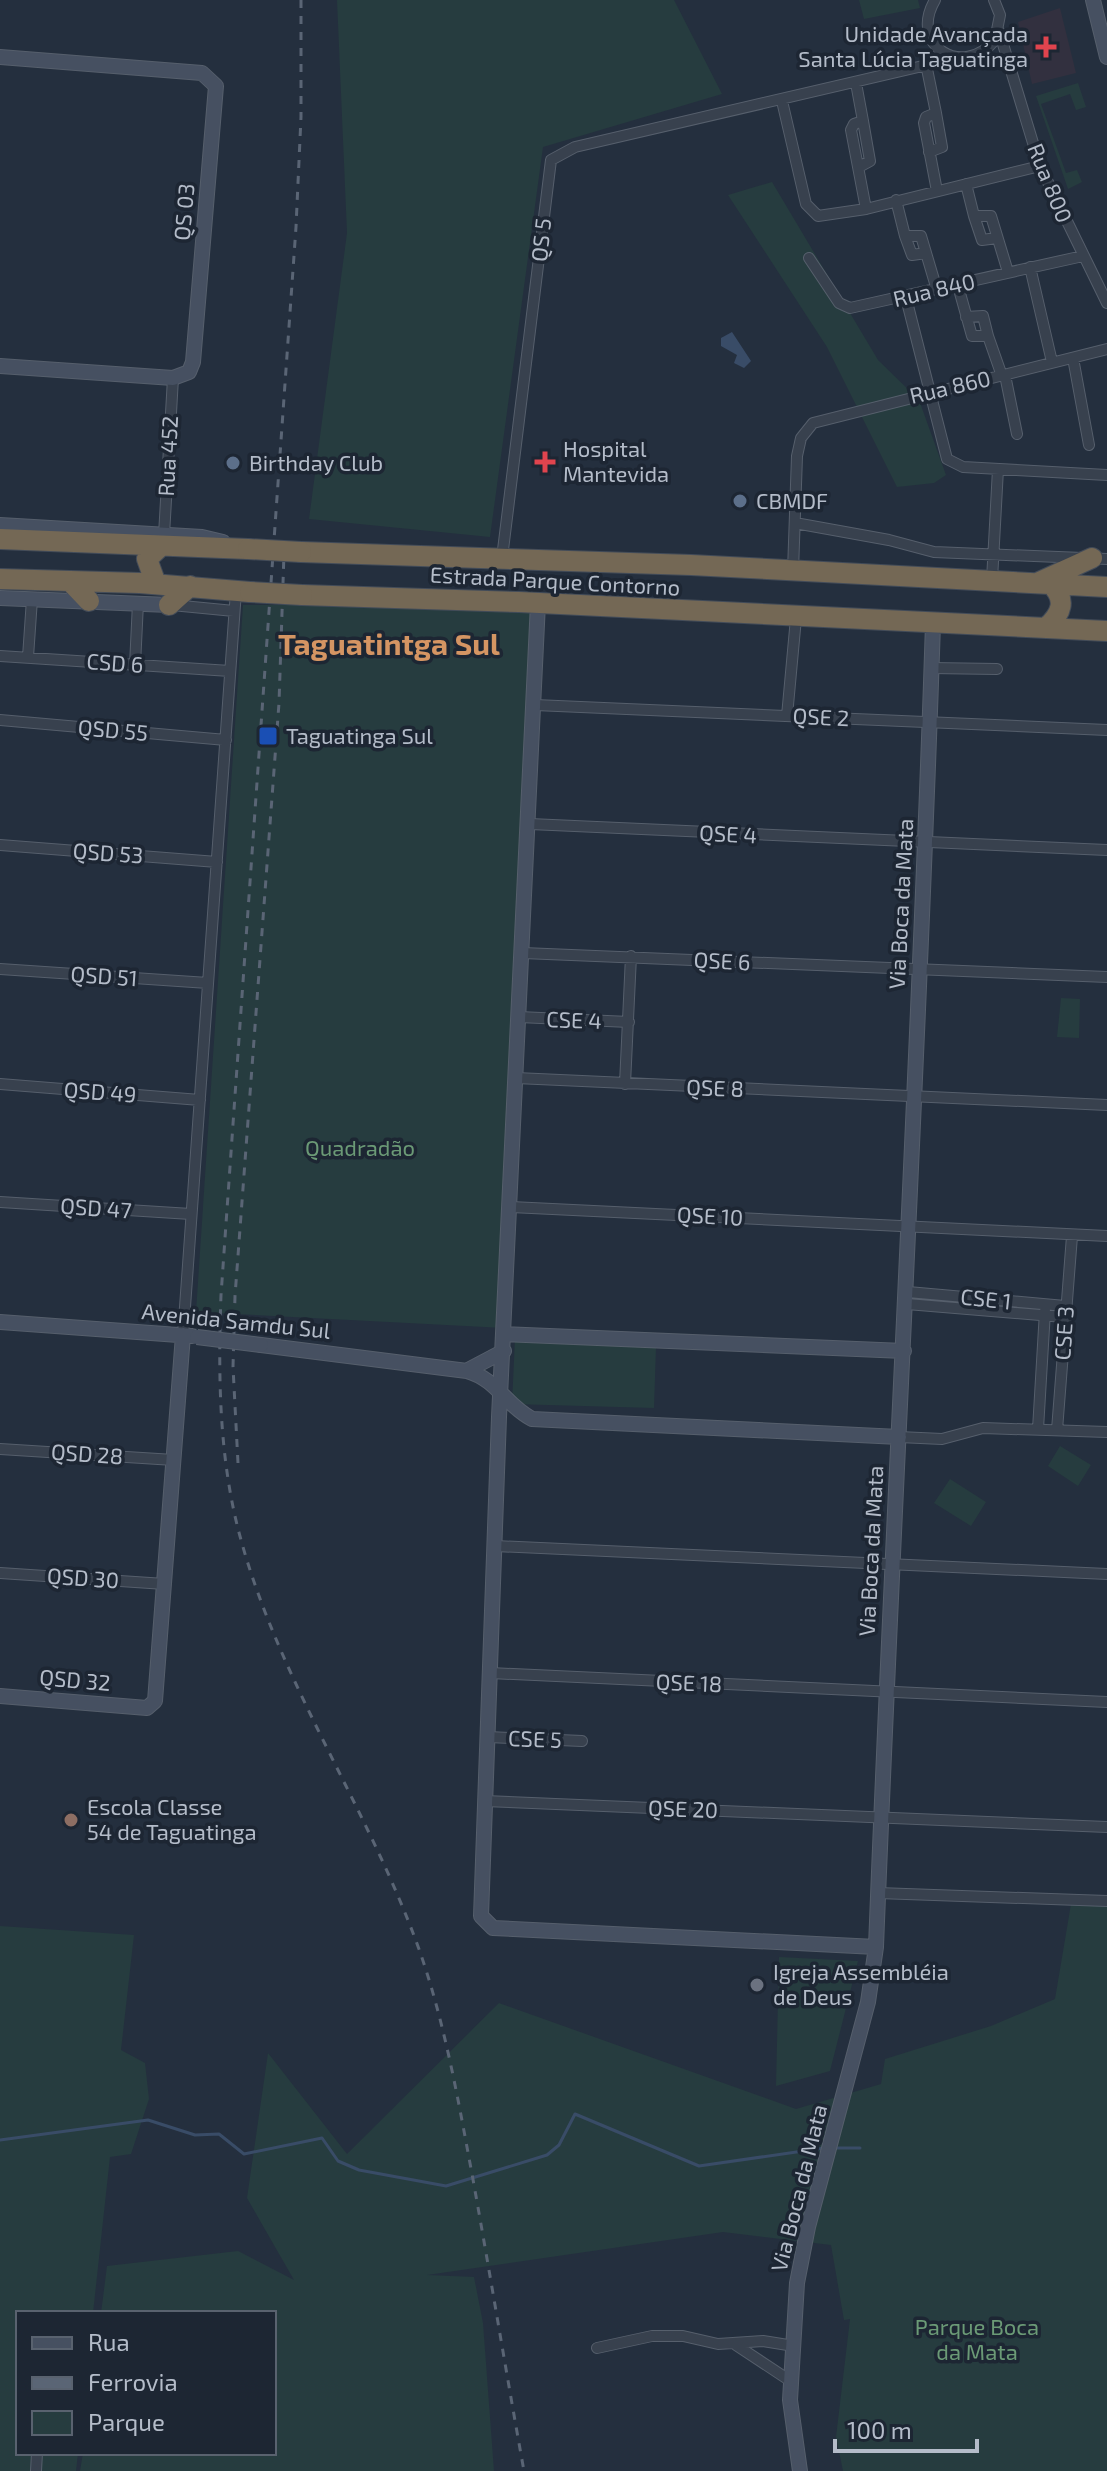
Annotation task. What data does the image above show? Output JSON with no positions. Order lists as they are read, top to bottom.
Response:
{
  "streets": {
    "highway": ["Estrada Parque Contorno"],
    "street": [
      "Rua 800",
      "QS 03",
      "QS 5",
      "Rua 840",
      "Rua 860",
      "Rua 452",
      "CSD 6",
      "QSE 2",
      "QSD 55",
      "QSE 4",
      "QSD 53",
      "Via Boca da Mata",
      "QSE 6",
      "QSD 51",
      "CSE 4",
      "QSE 8",
      "QSD 49",
      "QSD 47",
      "QSE 10",
      "CSE 1",
      "Avenida Samdu Sul",
      "CSE 3",
      "QSD 28",
      "QSD 30",
      "QSD 32",
      "QSE 18",
      "CSE 5",
      "QSE 20"
    ]
  },
  "crossings": [
    ["Rua 800", "Rua 840"],
    ["QS 03", "Rua 452"],
    ["QS 5", "Estrada Parque Contorno"],
    ["Rua 452", "Estrada Parque Contorno"],
    ["Estrada Parque Contorno", "Via Boca da Mata"],
    ["QSE 2", "Via Boca da Mata"],
    ["QSE 4", "Via Boca da Mata"],
    ["Via Boca da Mata", "QSE 6"],
    ["Via Boca da Mata", "QSE 8"],
    ["Via Boca da Mata", "QSE 10"],
    ["Via Boca da Mata", "CSE 1"],
    ["Via Boca da Mata", "QSE 18"],
    ["Via Boca da Mata", "QSE 20"],
    ["QSE 10", "CSE 3"],
    ["CSE 1", "CSE 3"],
    ["QSD 30", "QSD 32"]
  ],
  "districts": ["Taguatintga Sul"],
  "parks": ["Quadradão", "Parque Boca da Mata"],
  "places": {
    "health": ["Unidade Avançada Santa Lúcia Taguatinga", "Hospital Mantevida"],
    "other": [
      "Birthday Club",
      "CBMDF",
      "Escola Classe 54 de Taguatinga",
      "Igreja Assembléia de Deus"
    ],
    "transit": ["Taguatinga Sul"]
  },
  "legend": ["Rua", "Ferrovia", "Parque"],
  "scale_bar": "100 m"
}
